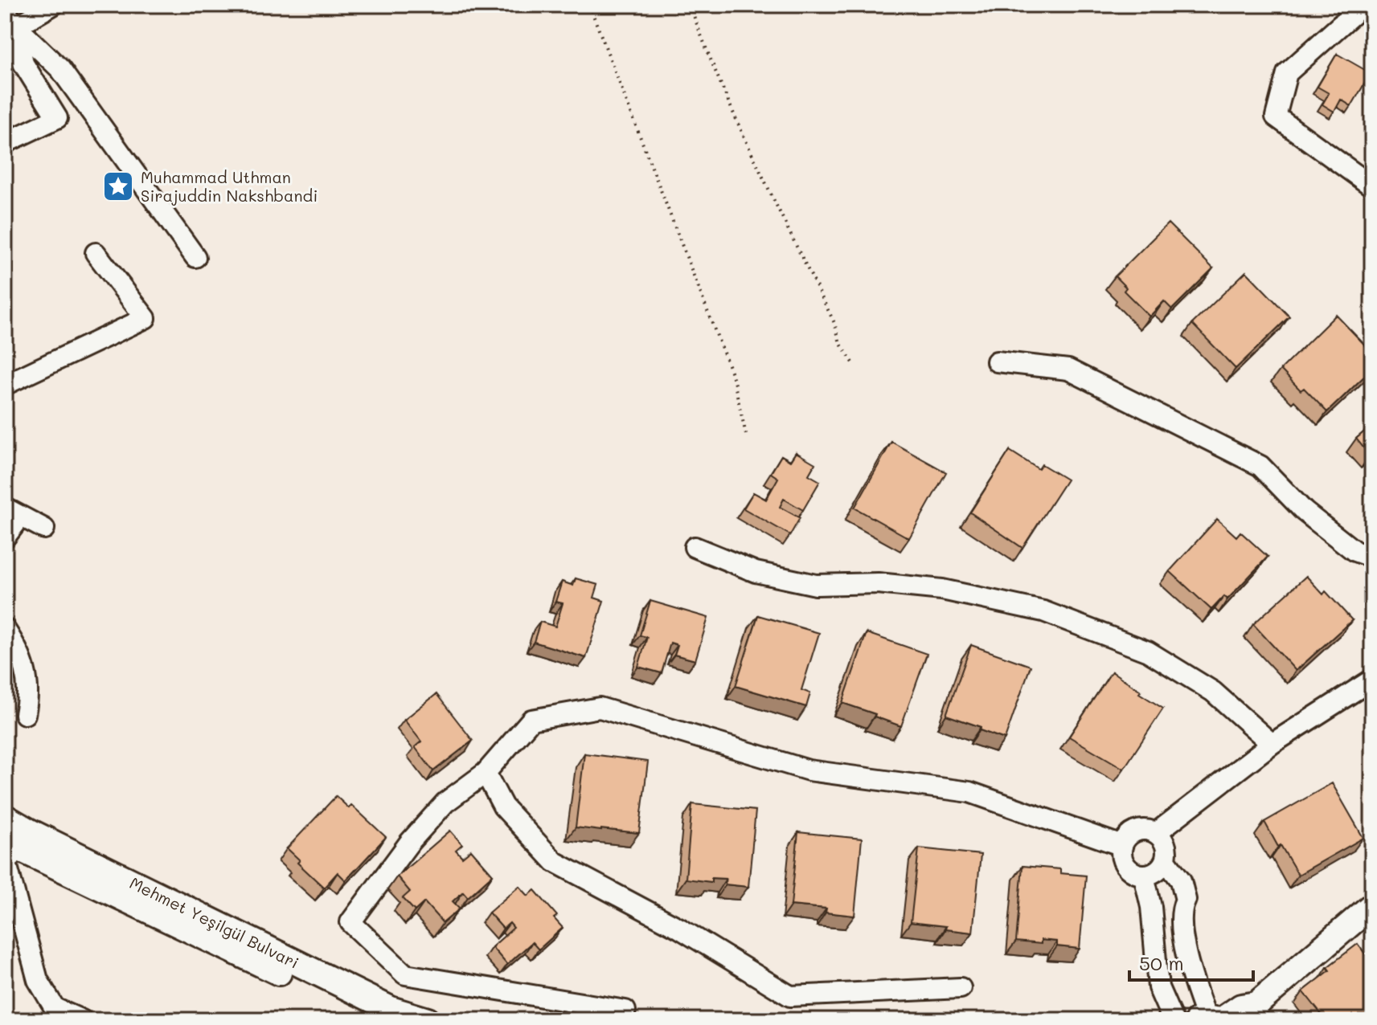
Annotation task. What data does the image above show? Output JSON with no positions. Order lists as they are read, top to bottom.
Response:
{
  "streets": {
    "main road": ["Mehmet Yeşilgül Bulvari"]
  },
  "places": {
    "place": ["Muhammad Uthman Sirajuddin Nakshbandi"]
  },
  "scale_bar": "50 m"
}
